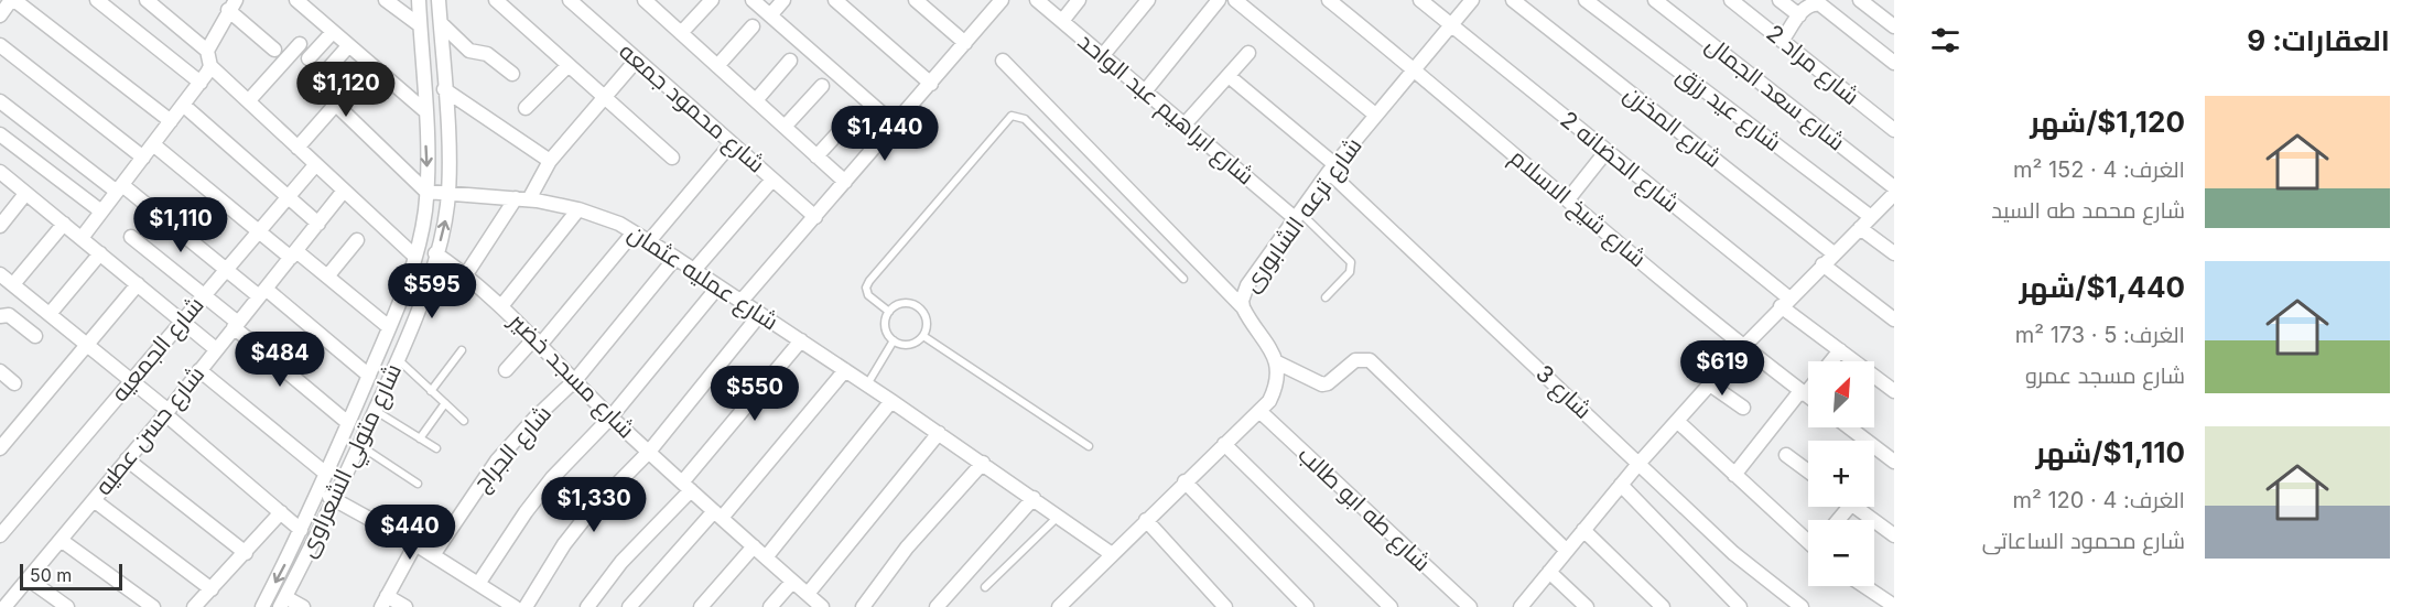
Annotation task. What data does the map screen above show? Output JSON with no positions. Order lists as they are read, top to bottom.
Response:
{
  "streets": {
    "street": [
      "شارع مراد 2",
      "شارع سعد الجمال",
      "شارع محمود جمعه",
      "شارع ابراهيم عبد الواحد",
      "شارع عيد رزق",
      "شارع المخزن",
      "شارع الحضانه 2",
      "شارع شيخ الاسلام",
      "شارع ترعه الشابورى",
      "شارع عمليه عثمان",
      "شارع الجمعيه",
      "شارع مسجد خضير",
      "شارع 3",
      "شارع حسن عطيه",
      "شارع الجراج",
      "شارع متولي الشعراوى",
      "شارع طه ابو طالب"
    ]
  },
  "crossings": [
    ["شارع ابراهيم عبد الواحد", "شارع ترعه الشابورى"],
    ["شارع الحضانه 2", "شارع ترعه الشابورى"],
    ["شارع شيخ الاسلام", "شارع ترعه الشابورى"],
    ["شارع ترعه الشابورى", "شارع 3"],
    ["شارع عمليه عثمان", "شارع الجراج"],
    ["شارع عمليه عثمان", "شارع متولي الشعراوى"],
    ["شارع مسجد خضير", "شارع الجراج"],
    ["شارع مسجد خضير", "شارع متولي الشعراوى"]
  ],
  "scale_bar": "50 m",
  "north": "top right",
  "page": {
    "heading": "العقارات: 9",
    "price": [
      "$1,120",
      "$1,440",
      "$1,110",
      "$595",
      "$484",
      "$619",
      "$550",
      "$1,330",
      "$440"
    ],
    "list": [
      {
        "name": "$1,120/شهر",
        "note": "الغرف: 4 · 152 m² · شارع محمد طه السيد"
      },
      {
        "name": "$1,440/شهر",
        "note": "الغرف: 5 · 173 m² · شارع مسجد عمرو"
      },
      {
        "name": "$1,110/شهر",
        "note": "الغرف: 4 · 120 m² · شارع محمود الساعاتى"
      }
    ],
    "map_buttons": ["+", "−"],
    "scale": "50 m"
  }
}
